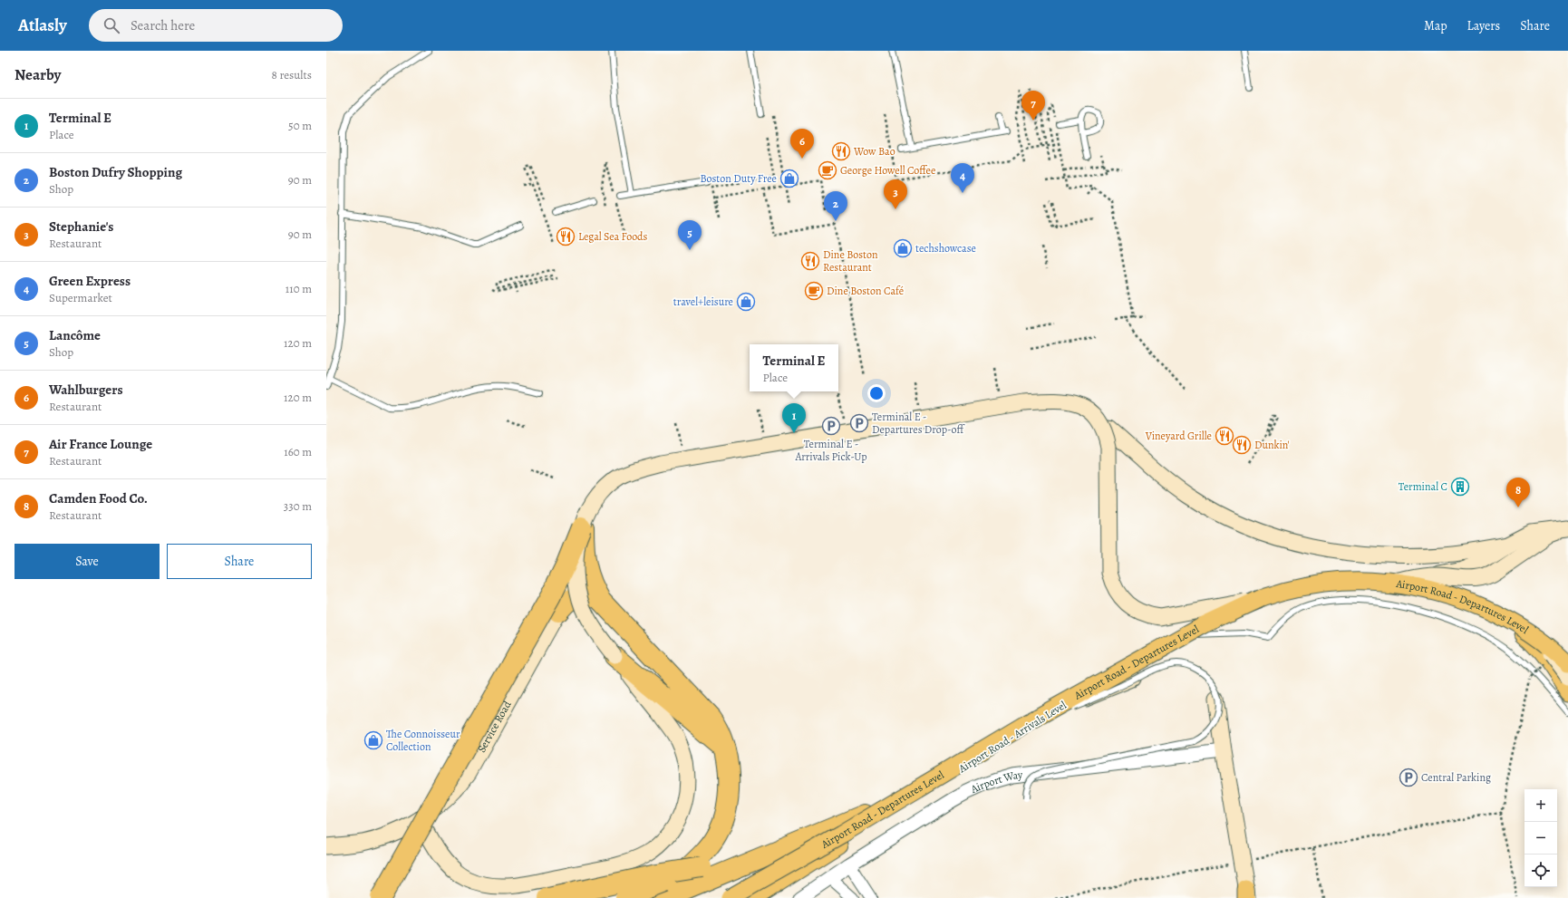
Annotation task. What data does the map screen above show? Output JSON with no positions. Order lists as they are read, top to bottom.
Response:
{
  "streets": {
    "main road": ["Airport Road - Departures Level", "Service Road", "Airport Road - Arrivals Level"],
    "street": ["Airport Way"]
  },
  "crossings": [
    ["Airport Road - Departures Level", "Airport Road - Arrivals Level"]
  ],
  "places": {
    "restaurant": [
      "Wow Bao",
      "Legal Sea Foods",
      "Dine Boston Restaurant",
      "Vineyard Grille",
      "Dunkin'"
    ],
    "cafe": ["George Howell Coffee", "Dine Boston Café"],
    "shop": [
      "Boston Duty Free",
      "techshowcase",
      "travel+leisure",
      "The Connoisseur Collection"
    ],
    "parking": ["Terminal E - Departures Drop-off", "Terminal E - Arrivals Pick-Up", "Central Parking"],
    "building": ["Terminal C"]
  },
  "page": {
    "header": "Atlasly",
    "search": "Search here",
    "nav": ["Map", "Layers", "Share"],
    "heading": ["Nearby", "8 results"],
    "pins": [
      "7",
      "6",
      "4",
      "3",
      "2",
      "5",
      "1",
      "8"
    ],
    "list": [
      {
        "mark": "1",
        "name": "Terminal E",
        "note": "Place",
        "value": "50 m"
      },
      {
        "mark": "2",
        "name": "Boston Dufry Shopping",
        "note": "Shop",
        "value": "90 m"
      },
      {
        "mark": "3",
        "name": "Stephanie's",
        "note": "Restaurant",
        "value": "90 m"
      },
      {
        "mark": "4",
        "name": "Green Express",
        "note": "Supermarket",
        "value": "110 m"
      },
      {
        "mark": "5",
        "name": "Lancôme",
        "note": "Shop",
        "value": "120 m"
      },
      {
        "mark": "6",
        "name": "Wahlburgers",
        "note": "Restaurant",
        "value": "120 m"
      },
      {
        "mark": "7",
        "name": "Air France Lounge",
        "note": "Restaurant",
        "value": "160 m"
      },
      {
        "mark": "8",
        "name": "Camden Food Co.",
        "note": "Restaurant",
        "value": "330 m"
      }
    ],
    "popup": ["Terminal E", "Place"],
    "buttons": ["Save", "Share"],
    "map_buttons": ["+", "−"]
  }
}
